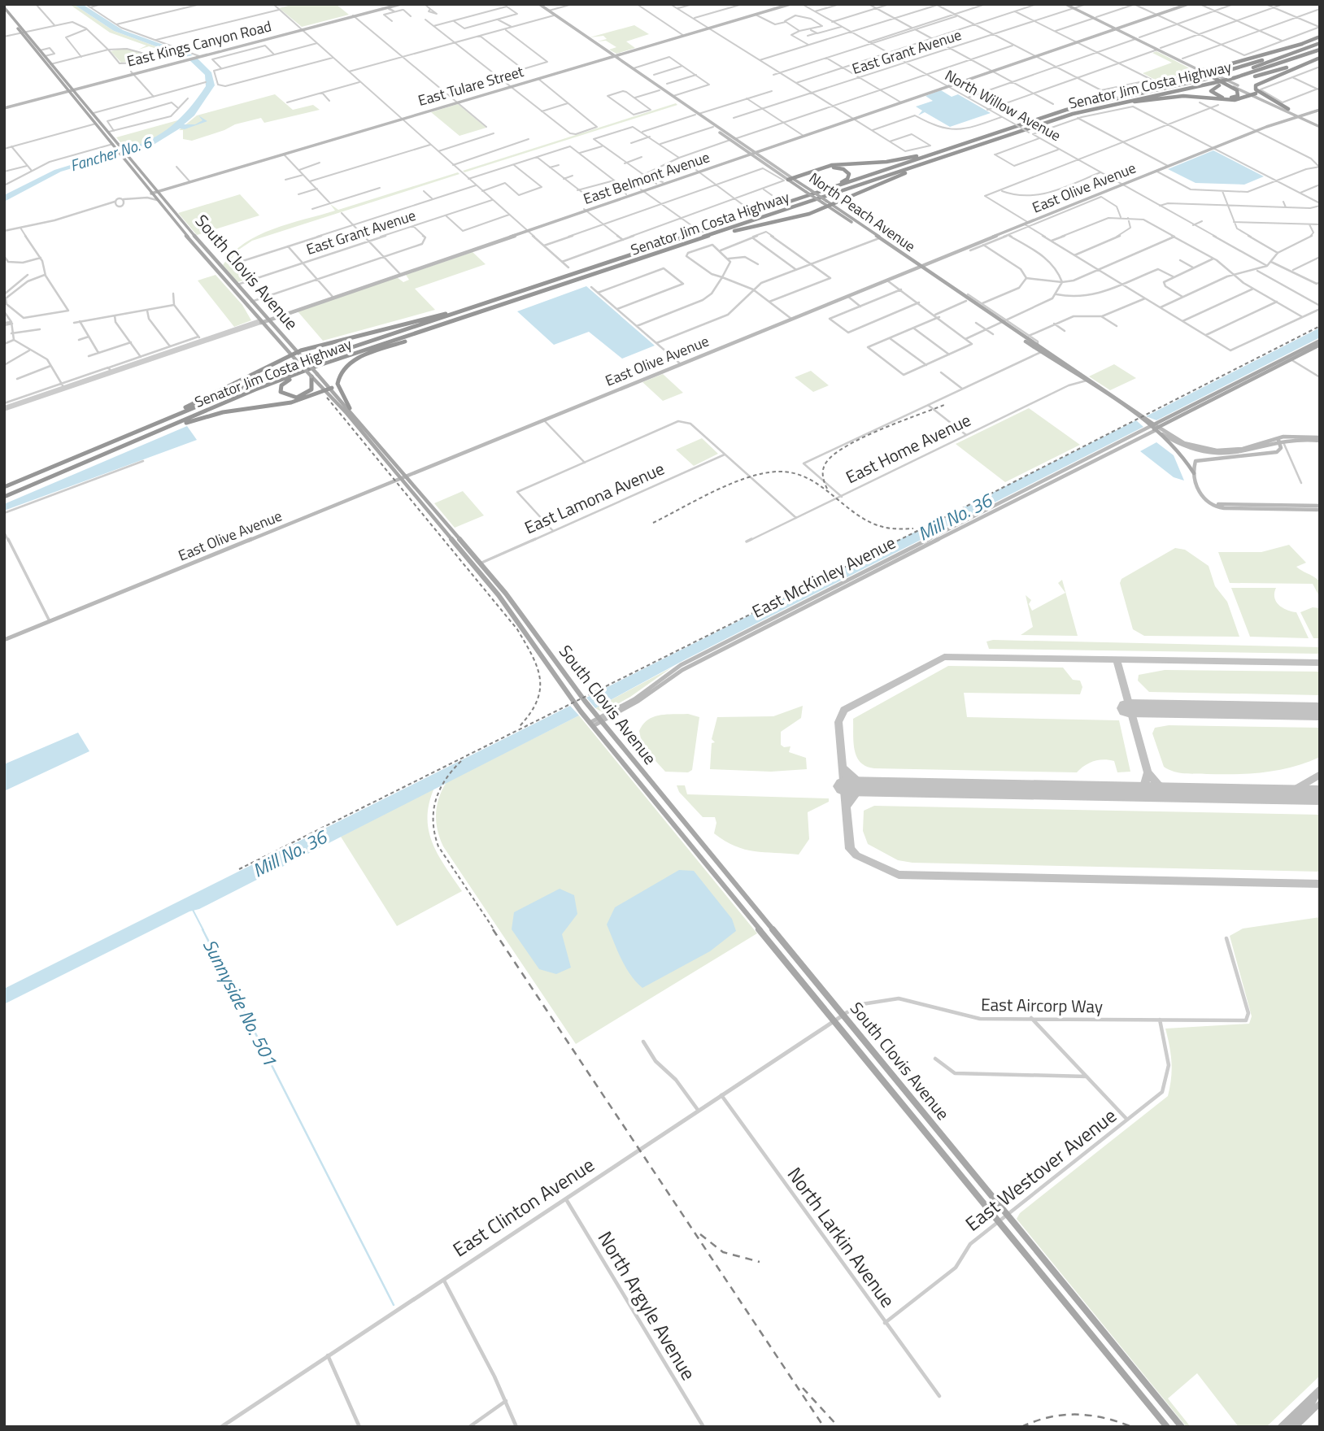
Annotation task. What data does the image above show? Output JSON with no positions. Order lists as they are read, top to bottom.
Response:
{
  "streets": {
    "highway": ["Senator Jim Costa Highway"],
    "main road": [
      "East Kings Canyon Road",
      "East Tulare Street",
      "East Belmont Avenue",
      "East Olive Avenue",
      "North Peach Avenue",
      "South Clovis Avenue",
      "East McKinley Avenue"
    ],
    "street": [
      "East Grant Avenue",
      "North Willow Avenue",
      "East Home Avenue",
      "East Lamona Avenue",
      "East Aircorp Way",
      "East Westover Avenue",
      "East Clinton Avenue",
      "North Larkin Avenue",
      "North Argyle Avenue"
    ]
  },
  "crossings": [
    ["East Grant Avenue", "North Willow Avenue"],
    ["East Grant Avenue", "South Clovis Avenue"],
    ["East Tulare Street", "North Peach Avenue"],
    ["East Tulare Street", "South Clovis Avenue"],
    ["North Willow Avenue", "East Belmont Avenue"],
    ["North Willow Avenue", "East Olive Avenue"],
    ["East Belmont Avenue", "North Peach Avenue"],
    ["East Belmont Avenue", "South Clovis Avenue"],
    ["East Olive Avenue", "North Peach Avenue"],
    ["East Olive Avenue", "South Clovis Avenue"],
    ["North Peach Avenue", "East Home Avenue"],
    ["North Peach Avenue", "East McKinley Avenue"],
    ["South Clovis Avenue", "East Lamona Avenue"],
    ["South Clovis Avenue", "East McKinley Avenue"],
    ["South Clovis Avenue", "East Aircorp Way"],
    ["South Clovis Avenue", "East Westover Avenue"],
    ["South Clovis Avenue", "East Clinton Avenue"],
    ["East Aircorp Way", "East Westover Avenue"],
    ["East Aircorp Way", "East Clinton Avenue"],
    ["East Westover Avenue", "North Larkin Avenue"],
    ["East Clinton Avenue", "North Larkin Avenue"],
    ["East Clinton Avenue", "North Argyle Avenue"]
  ],
  "water": ["Fancher No. 6", "Mill No. 36", "Sunnyside No. 501"]
}
